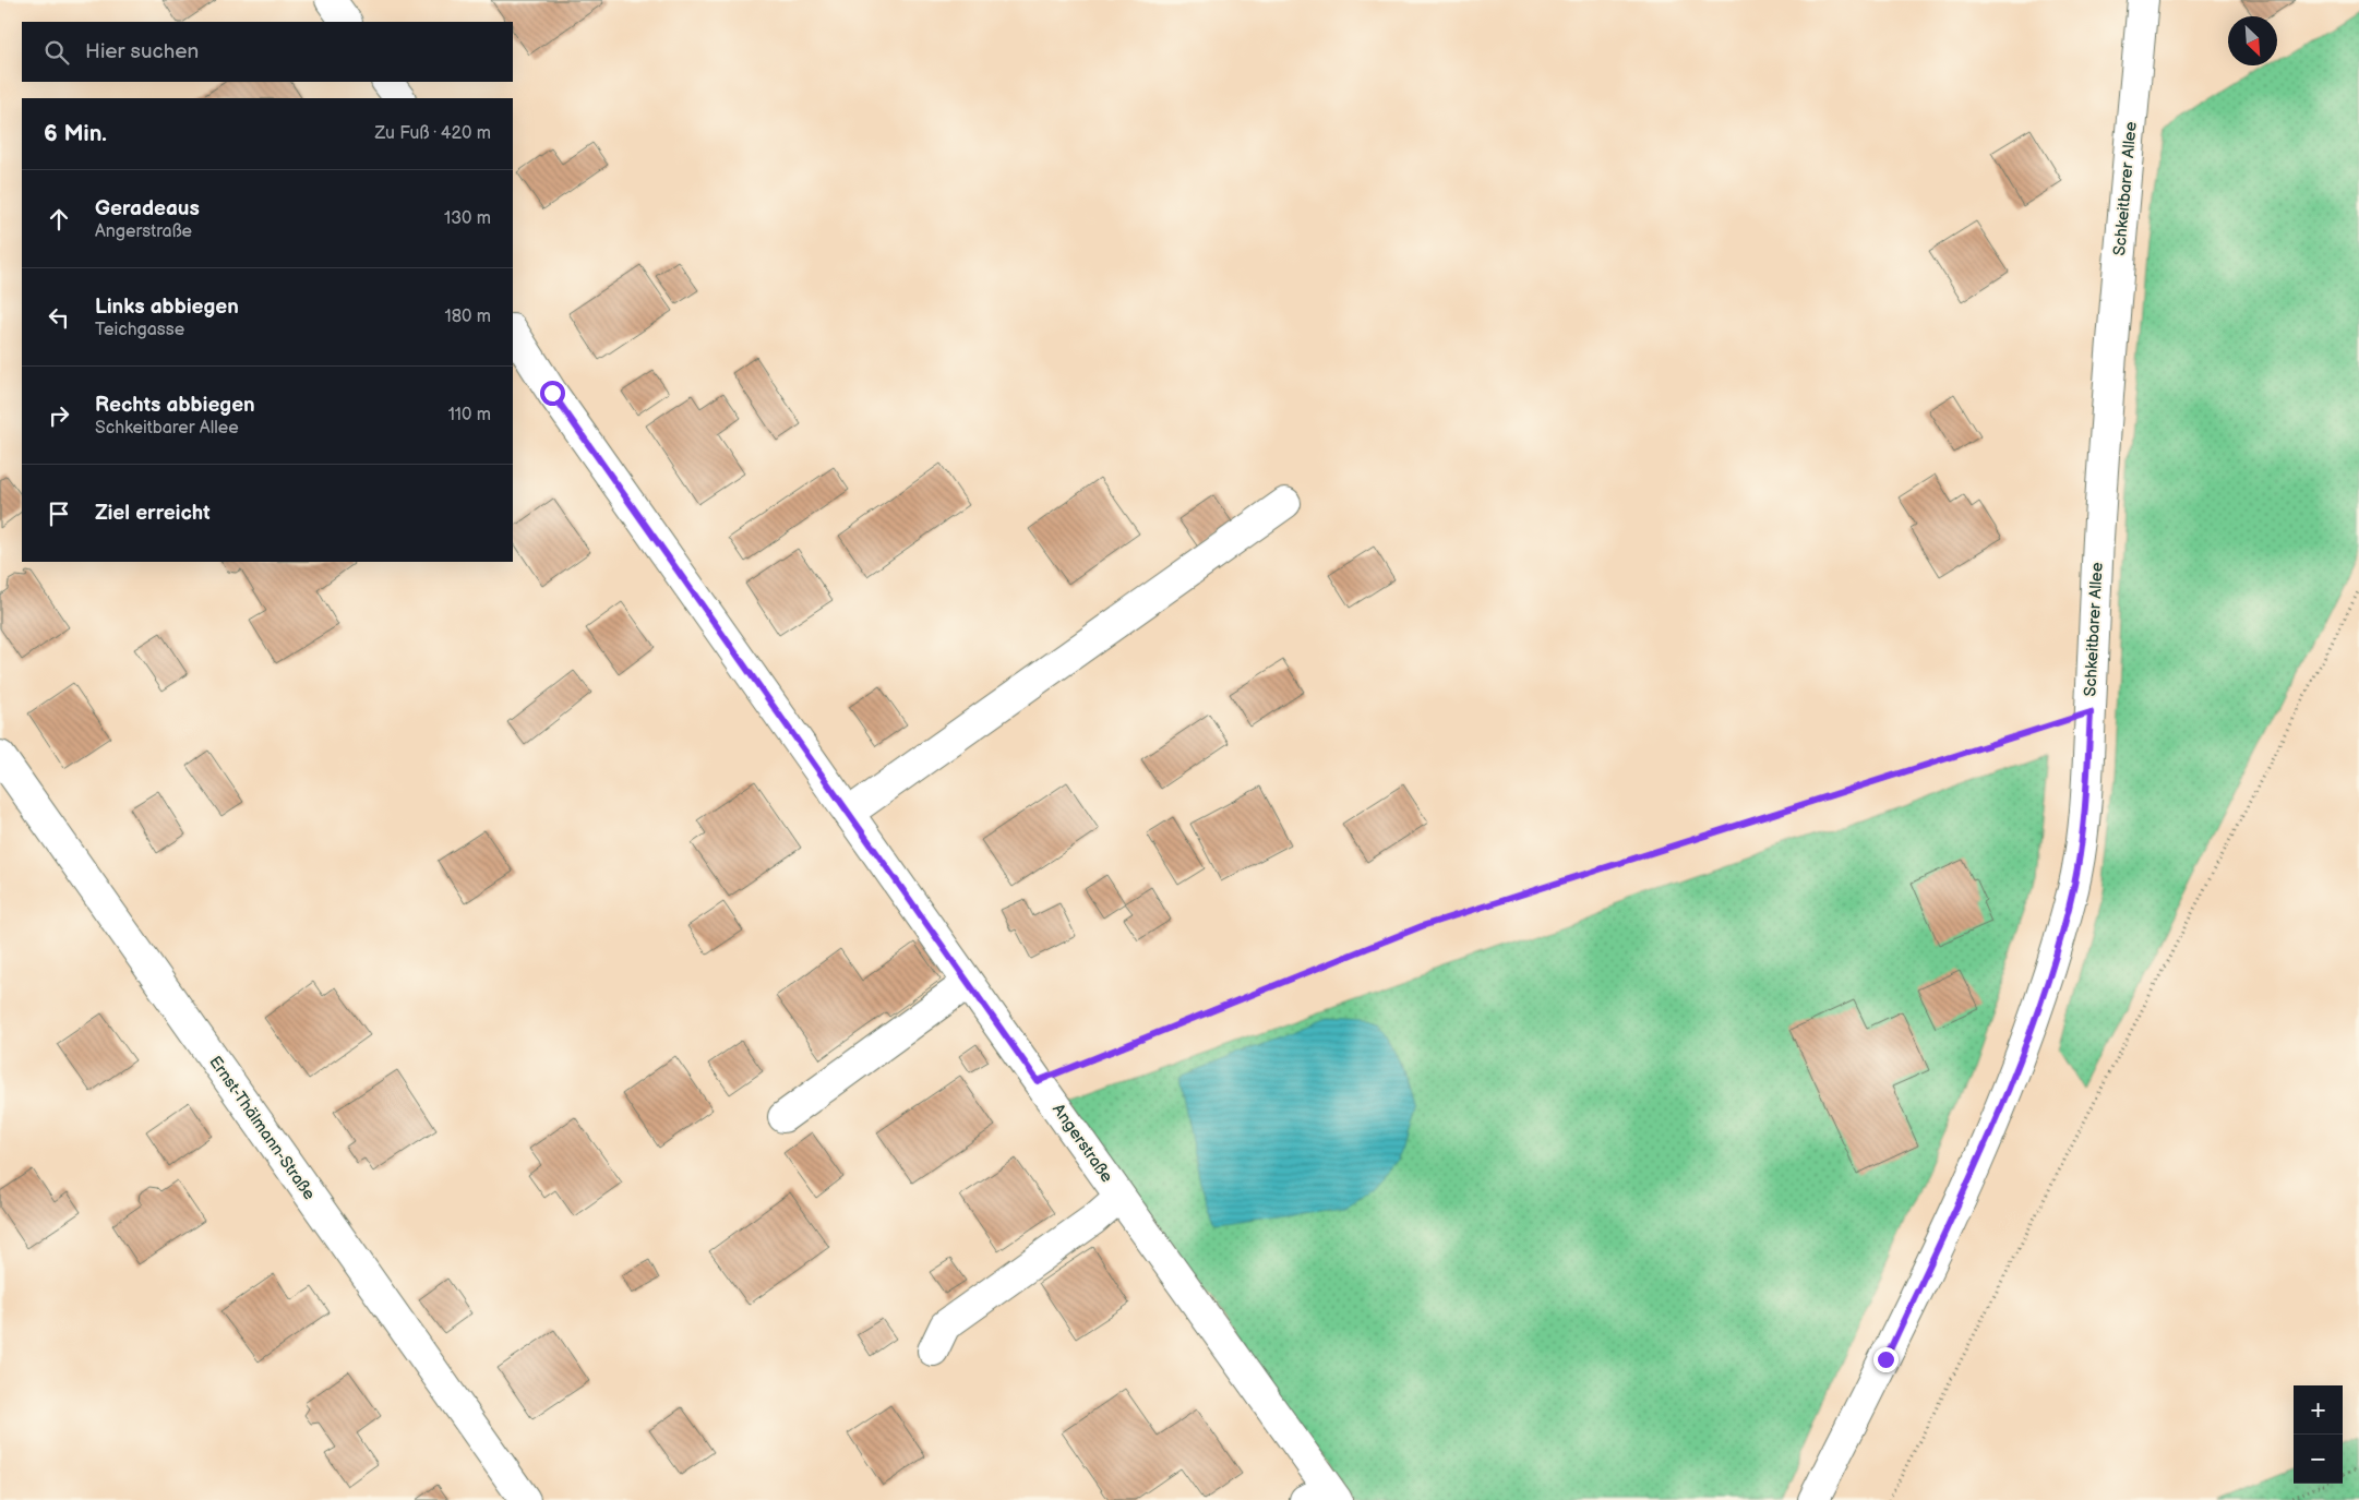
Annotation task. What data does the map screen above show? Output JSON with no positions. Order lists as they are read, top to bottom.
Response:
{
  "streets": {
    "street": ["Schkeitbarer Allee", "Ernst-Thälmann-Straße", "Angerstraße"]
  },
  "north": "bottom right",
  "page": {
    "search": "Hier suchen",
    "heading": ["6 Min.", "Zu Fuß · 420 m"],
    "list": [
      ["Geradeaus", "Angerstraße", "130 m"],
      ["Links abbiegen", "Teichgasse", "180 m"],
      ["Rechts abbiegen", "Schkeitbarer Allee", "110 m"],
      "Ziel erreicht"
    ],
    "map_buttons": ["+", "−"]
  }
}
